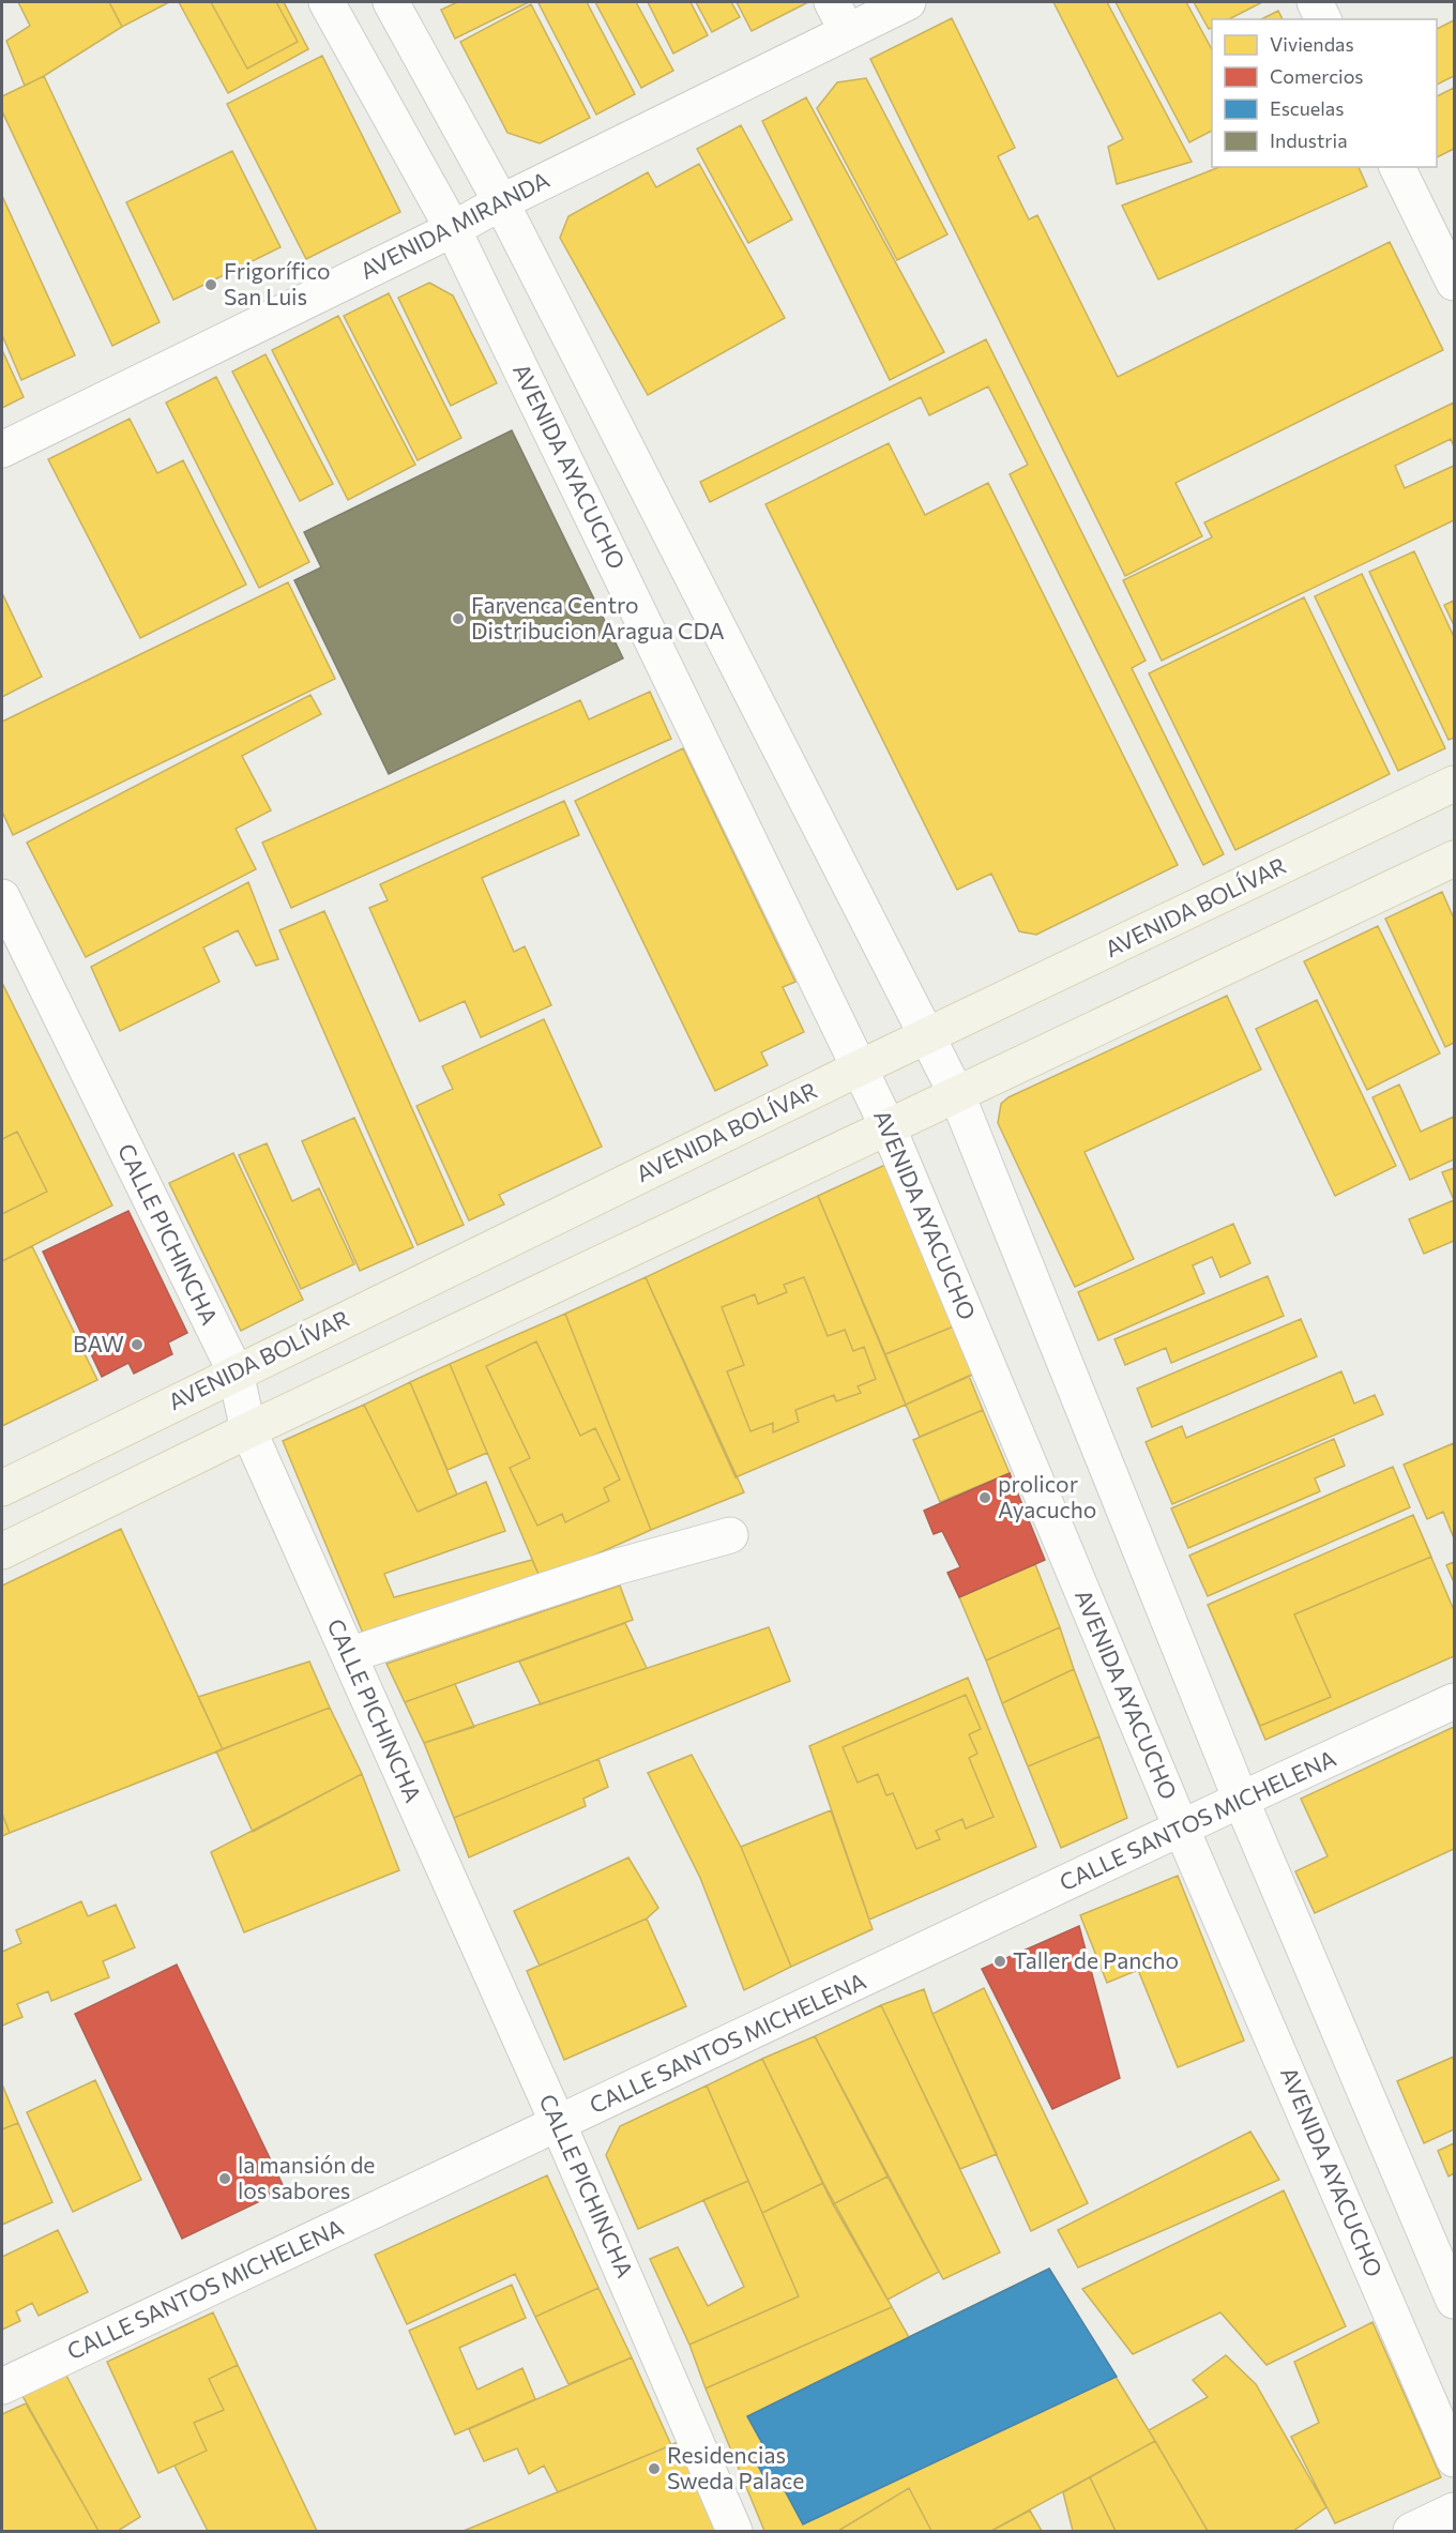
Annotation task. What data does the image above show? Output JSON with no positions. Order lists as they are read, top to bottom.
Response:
{
  "streets": {
    "main road": ["AVENIDA BOLÍVAR"],
    "street": [
      "AVENIDA MIRANDA",
      "AVENIDA AYACUCHO",
      "CALLE PICHINCHA",
      "CALLE SANTOS MICHELENA"
    ]
  },
  "crossings": [
    ["AVENIDA MIRANDA", "AVENIDA AYACUCHO"],
    ["AVENIDA AYACUCHO", "AVENIDA BOLÍVAR"],
    ["AVENIDA AYACUCHO", "CALLE SANTOS MICHELENA"],
    ["AVENIDA BOLÍVAR", "CALLE PICHINCHA"],
    ["CALLE PICHINCHA", "CALLE SANTOS MICHELENA"]
  ],
  "places": [
    "Frigorífico San Luis",
    "Farvenca Centro Distribucion Aragua CDA",
    "BAW",
    "prolicor Ayacucho",
    "Taller de Pancho",
    "la mansión de los sabores",
    "Residencias Sweda Palace"
  ],
  "legend": [
    "Viviendas",
    "Comercios",
    "Escuelas",
    "Industria"
  ]
}
